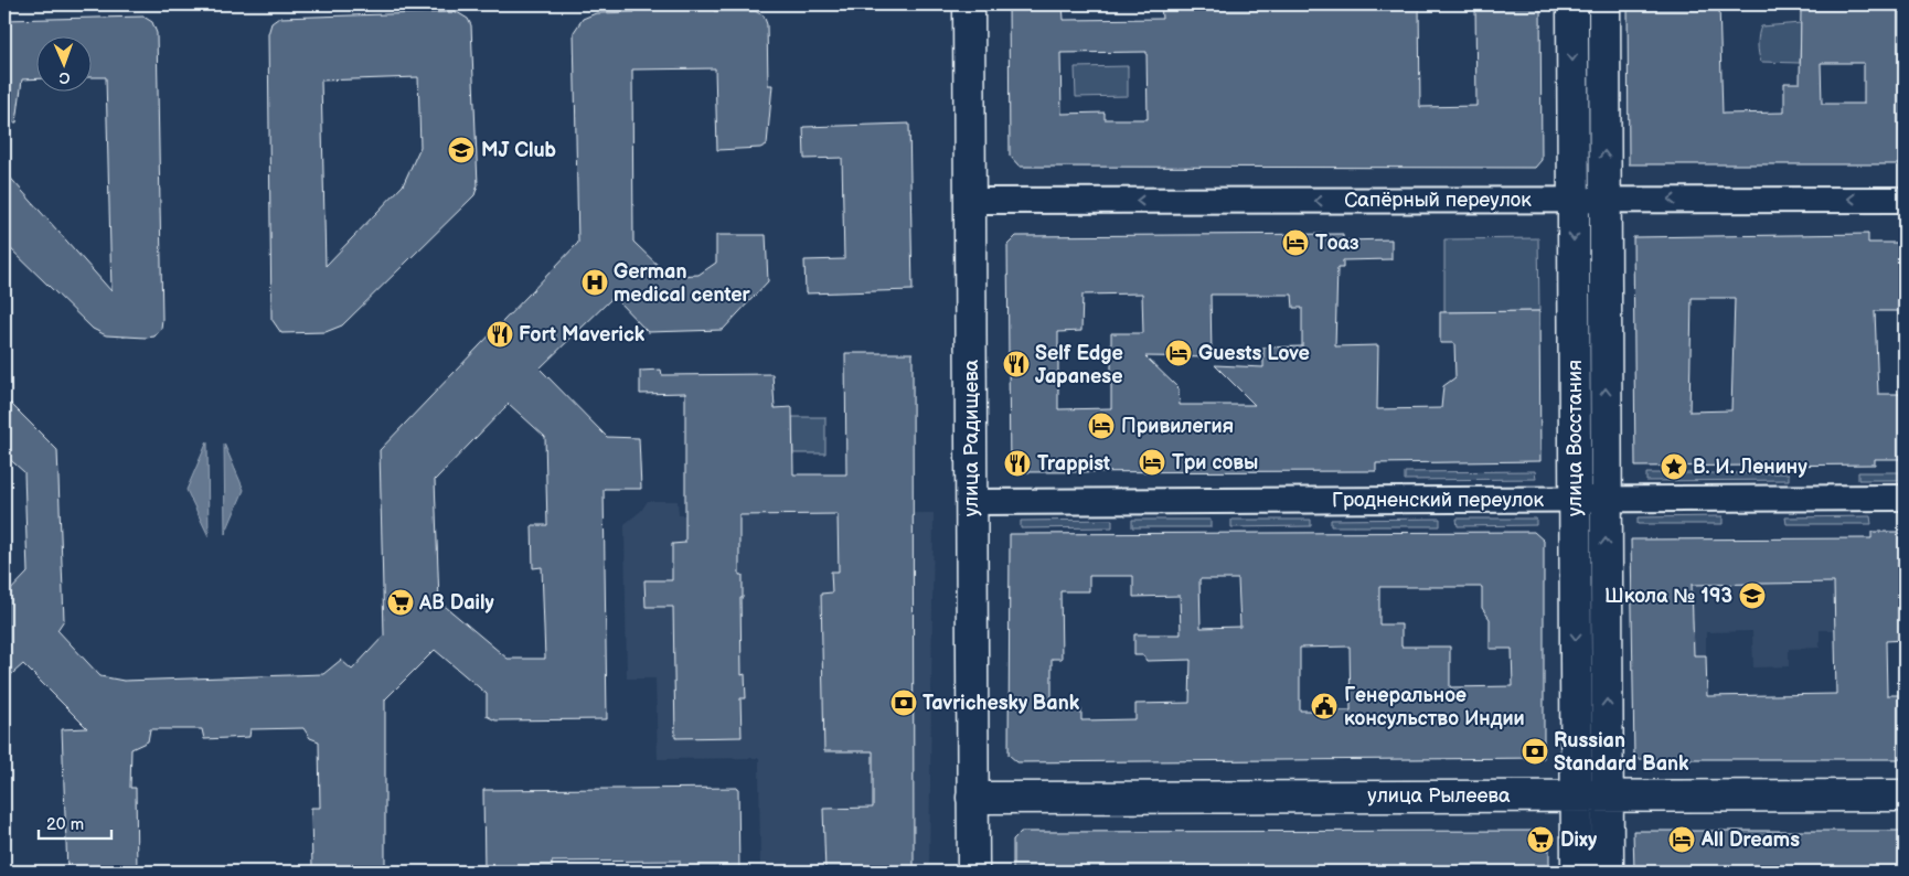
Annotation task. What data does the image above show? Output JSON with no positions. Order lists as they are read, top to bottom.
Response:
{
  "streets": {
    "street": [
      "Сапёрный переулок",
      "улица Радищева",
      "улица Восстания",
      "Гродненский переулок",
      "улица Рылеева"
    ]
  },
  "crossings": [
    ["Сапёрный переулок", "улица Радищева"],
    ["Сапёрный переулок", "улица Восстания"],
    ["улица Радищева", "Гродненский переулок"],
    ["улица Радищева", "улица Рылеева"],
    ["улица Восстания", "Гродненский переулок"],
    ["улица Восстания", "улица Рылеева"]
  ],
  "one_way": ["Сапёрный переулок"],
  "places": {
    "school or university": ["MJ Club", "Школа № 193"],
    "hotel": [
      "Тоаз",
      "Guests Love",
      "Привилегия",
      "Три совы",
      "All Dreams"
    ],
    "hospital": ["German medical center"],
    "restaurant": ["Fort Maverick", "Self Edge Japanese", "Trappist"],
    "place": ["В. И. Ленину"],
    "supermarket": ["АВ Daily", "Dixy"],
    "bank": ["Tavrichesky Bank", "Russian Standard Bank"],
    "public building": ["Генеральное консульство Индии"]
  },
  "scale_bar": "20 m",
  "north": "bottom"
}
